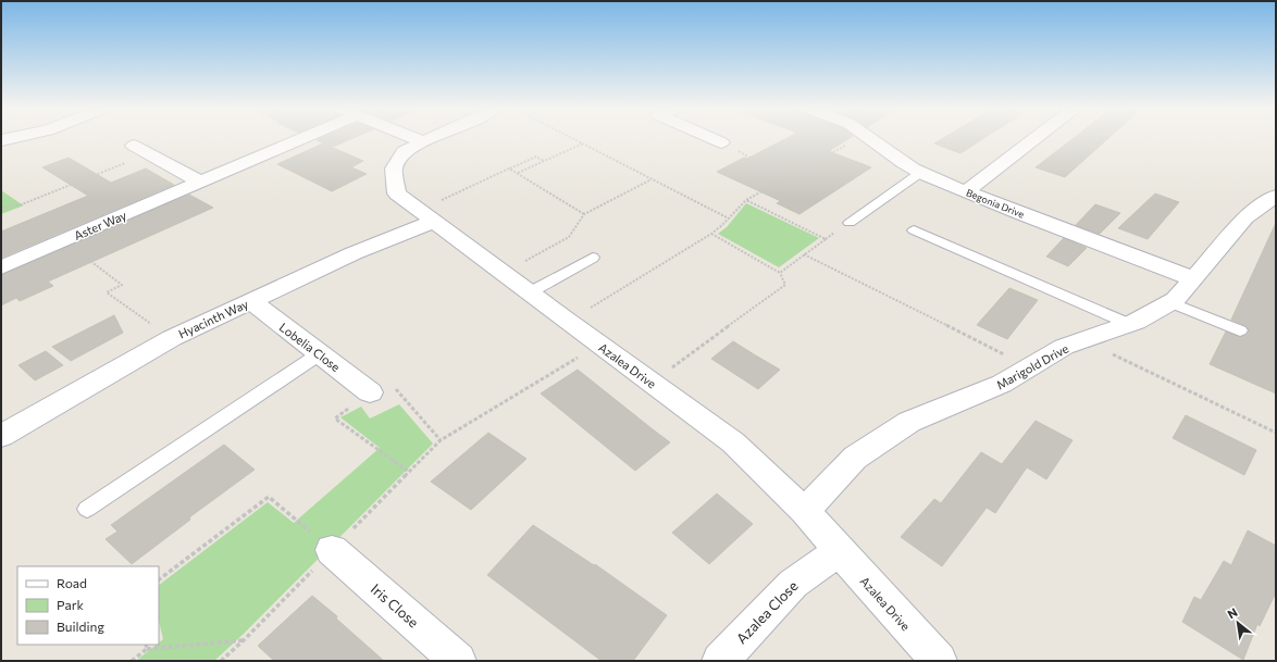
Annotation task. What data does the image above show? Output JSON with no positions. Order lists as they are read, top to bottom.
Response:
{
  "streets": {
    "street": [
      "Begonia Drive",
      "Aster Way",
      "Hyacinth Way",
      "Lobelia Close",
      "Azalea Drive",
      "Marigold Drive",
      "Iris Close",
      "Azalea Close"
    ]
  },
  "crossings": [
    ["Begonia Drive", "Marigold Drive"],
    ["Hyacinth Way", "Lobelia Close"],
    ["Hyacinth Way", "Azalea Drive"],
    ["Azalea Drive", "Marigold Drive"],
    ["Azalea Drive", "Azalea Close"]
  ],
  "legend": ["Road", "Park", "Building"],
  "north": "top left"
}
